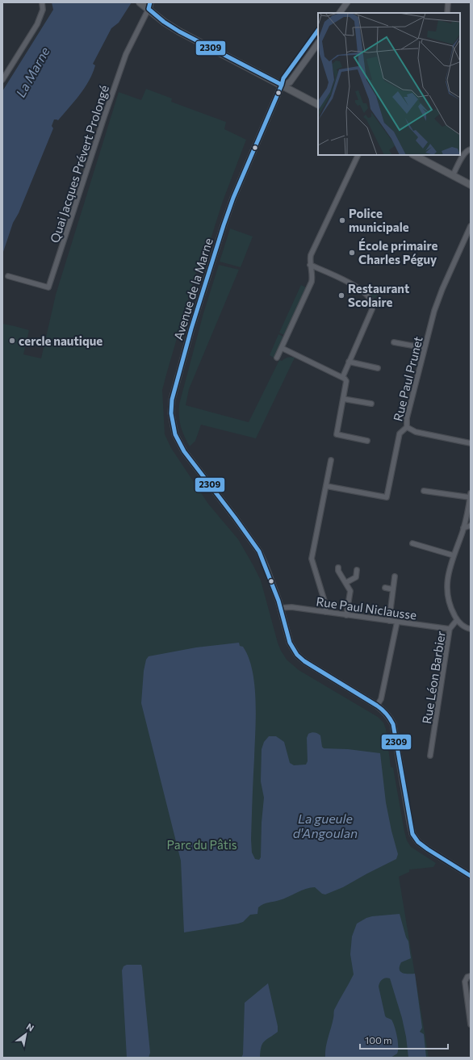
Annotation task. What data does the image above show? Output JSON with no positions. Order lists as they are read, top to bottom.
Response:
{
  "streets": {
    "street": [
      "Quai Jacques Prévert Prolongé",
      "Avenue de la Marne",
      "Rue Paul Prunet",
      "Rue Paul Niclausse",
      "Rue Léon Barbier"
    ]
  },
  "crossings": [
    ["Avenue de la Marne", "Rue Paul Niclausse"],
    ["Rue Paul Niclausse", "Rue Léon Barbier"]
  ],
  "water": ["La Marne", "La gueule d'Angoulan"],
  "parks": ["Parc du Pâtis"],
  "places": [
    "Police municipale",
    "École primaire Charles Péguy",
    "Restaurant Scolaire",
    "cercle nautique"
  ],
  "lines": ["transit line 2309"],
  "scale_bar": "100 m",
  "north": "top right"
}
